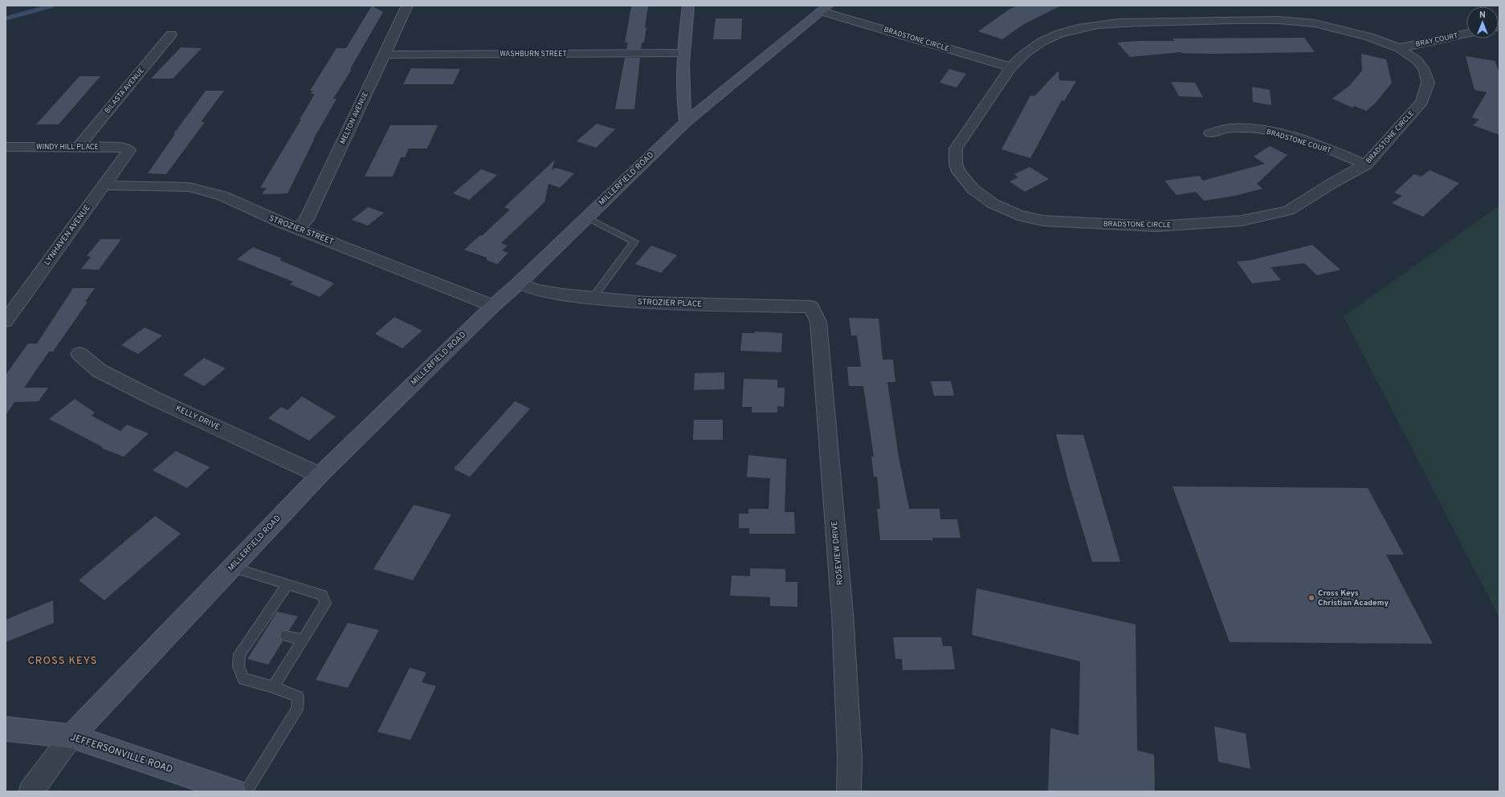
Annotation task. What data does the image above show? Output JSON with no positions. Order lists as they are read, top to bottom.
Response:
{
  "streets": {
    "main road": ["MILLERFIELD ROAD", "JEFFERSONVILLE ROAD"],
    "street": [
      "BRADSTONE CIRCLE",
      "BRAY COURT",
      "WASHBURN STREET",
      "BILASTA AVENUE",
      "MELTON AVENUE",
      "BRADSTONE COURT",
      "WINDY HILL PLACE",
      "STROZIER STREET",
      "LYNHAVEN AVENUE",
      "STROZIER PLACE",
      "KELLY DRIVE",
      "ROSEVIEW DRIVE"
    ]
  },
  "crossings": [
    ["BRADSTONE CIRCLE", "BRAY COURT"],
    ["BRADSTONE CIRCLE", "BRADSTONE COURT"],
    ["BRADSTONE CIRCLE", "MILLERFIELD ROAD"],
    ["WASHBURN STREET", "MELTON AVENUE"],
    ["BILASTA AVENUE", "WINDY HILL PLACE"],
    ["MELTON AVENUE", "STROZIER STREET"],
    ["WINDY HILL PLACE", "LYNHAVEN AVENUE"],
    ["MILLERFIELD ROAD", "STROZIER STREET"],
    ["MILLERFIELD ROAD", "STROZIER PLACE"],
    ["MILLERFIELD ROAD", "KELLY DRIVE"],
    ["MILLERFIELD ROAD", "JEFFERSONVILLE ROAD"],
    ["STROZIER STREET", "LYNHAVEN AVENUE"],
    ["STROZIER PLACE", "ROSEVIEW DRIVE"]
  ],
  "districts": ["CROSS KEYS"],
  "places": ["Cross Keys Christian Academy"],
  "north": "top"
}
